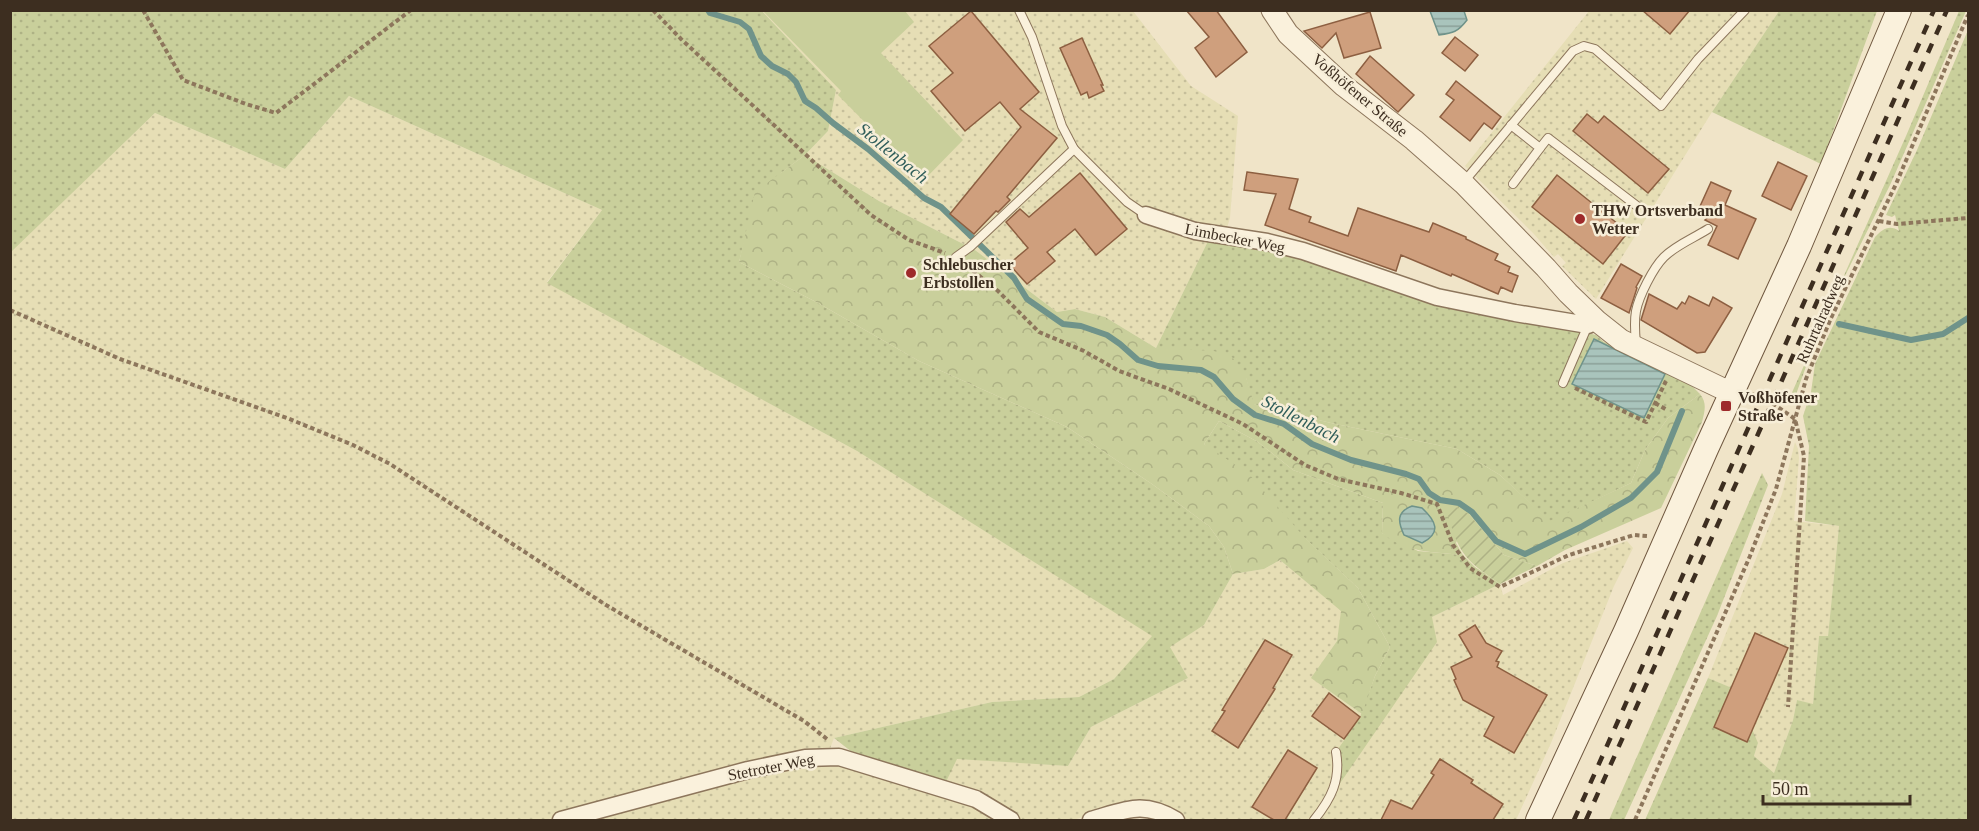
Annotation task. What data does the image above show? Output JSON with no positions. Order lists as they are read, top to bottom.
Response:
{
  "streets": {
    "street": ["Voßhöfener Straße", "Limbecker Weg", "Stetroter Weg"],
    "path": ["Ruhrtalradweg"]
  },
  "crossings": [
    ["Voßhöfener Straße", "Limbecker Weg"]
  ],
  "water": ["Stollenbach"],
  "places": {
    "other": ["THW Ortsverband Wetter", "Schlebuscher Erbstollen"],
    "transit": ["Voßhöfener Straße"]
  },
  "scale_bar": "50 m"
}
